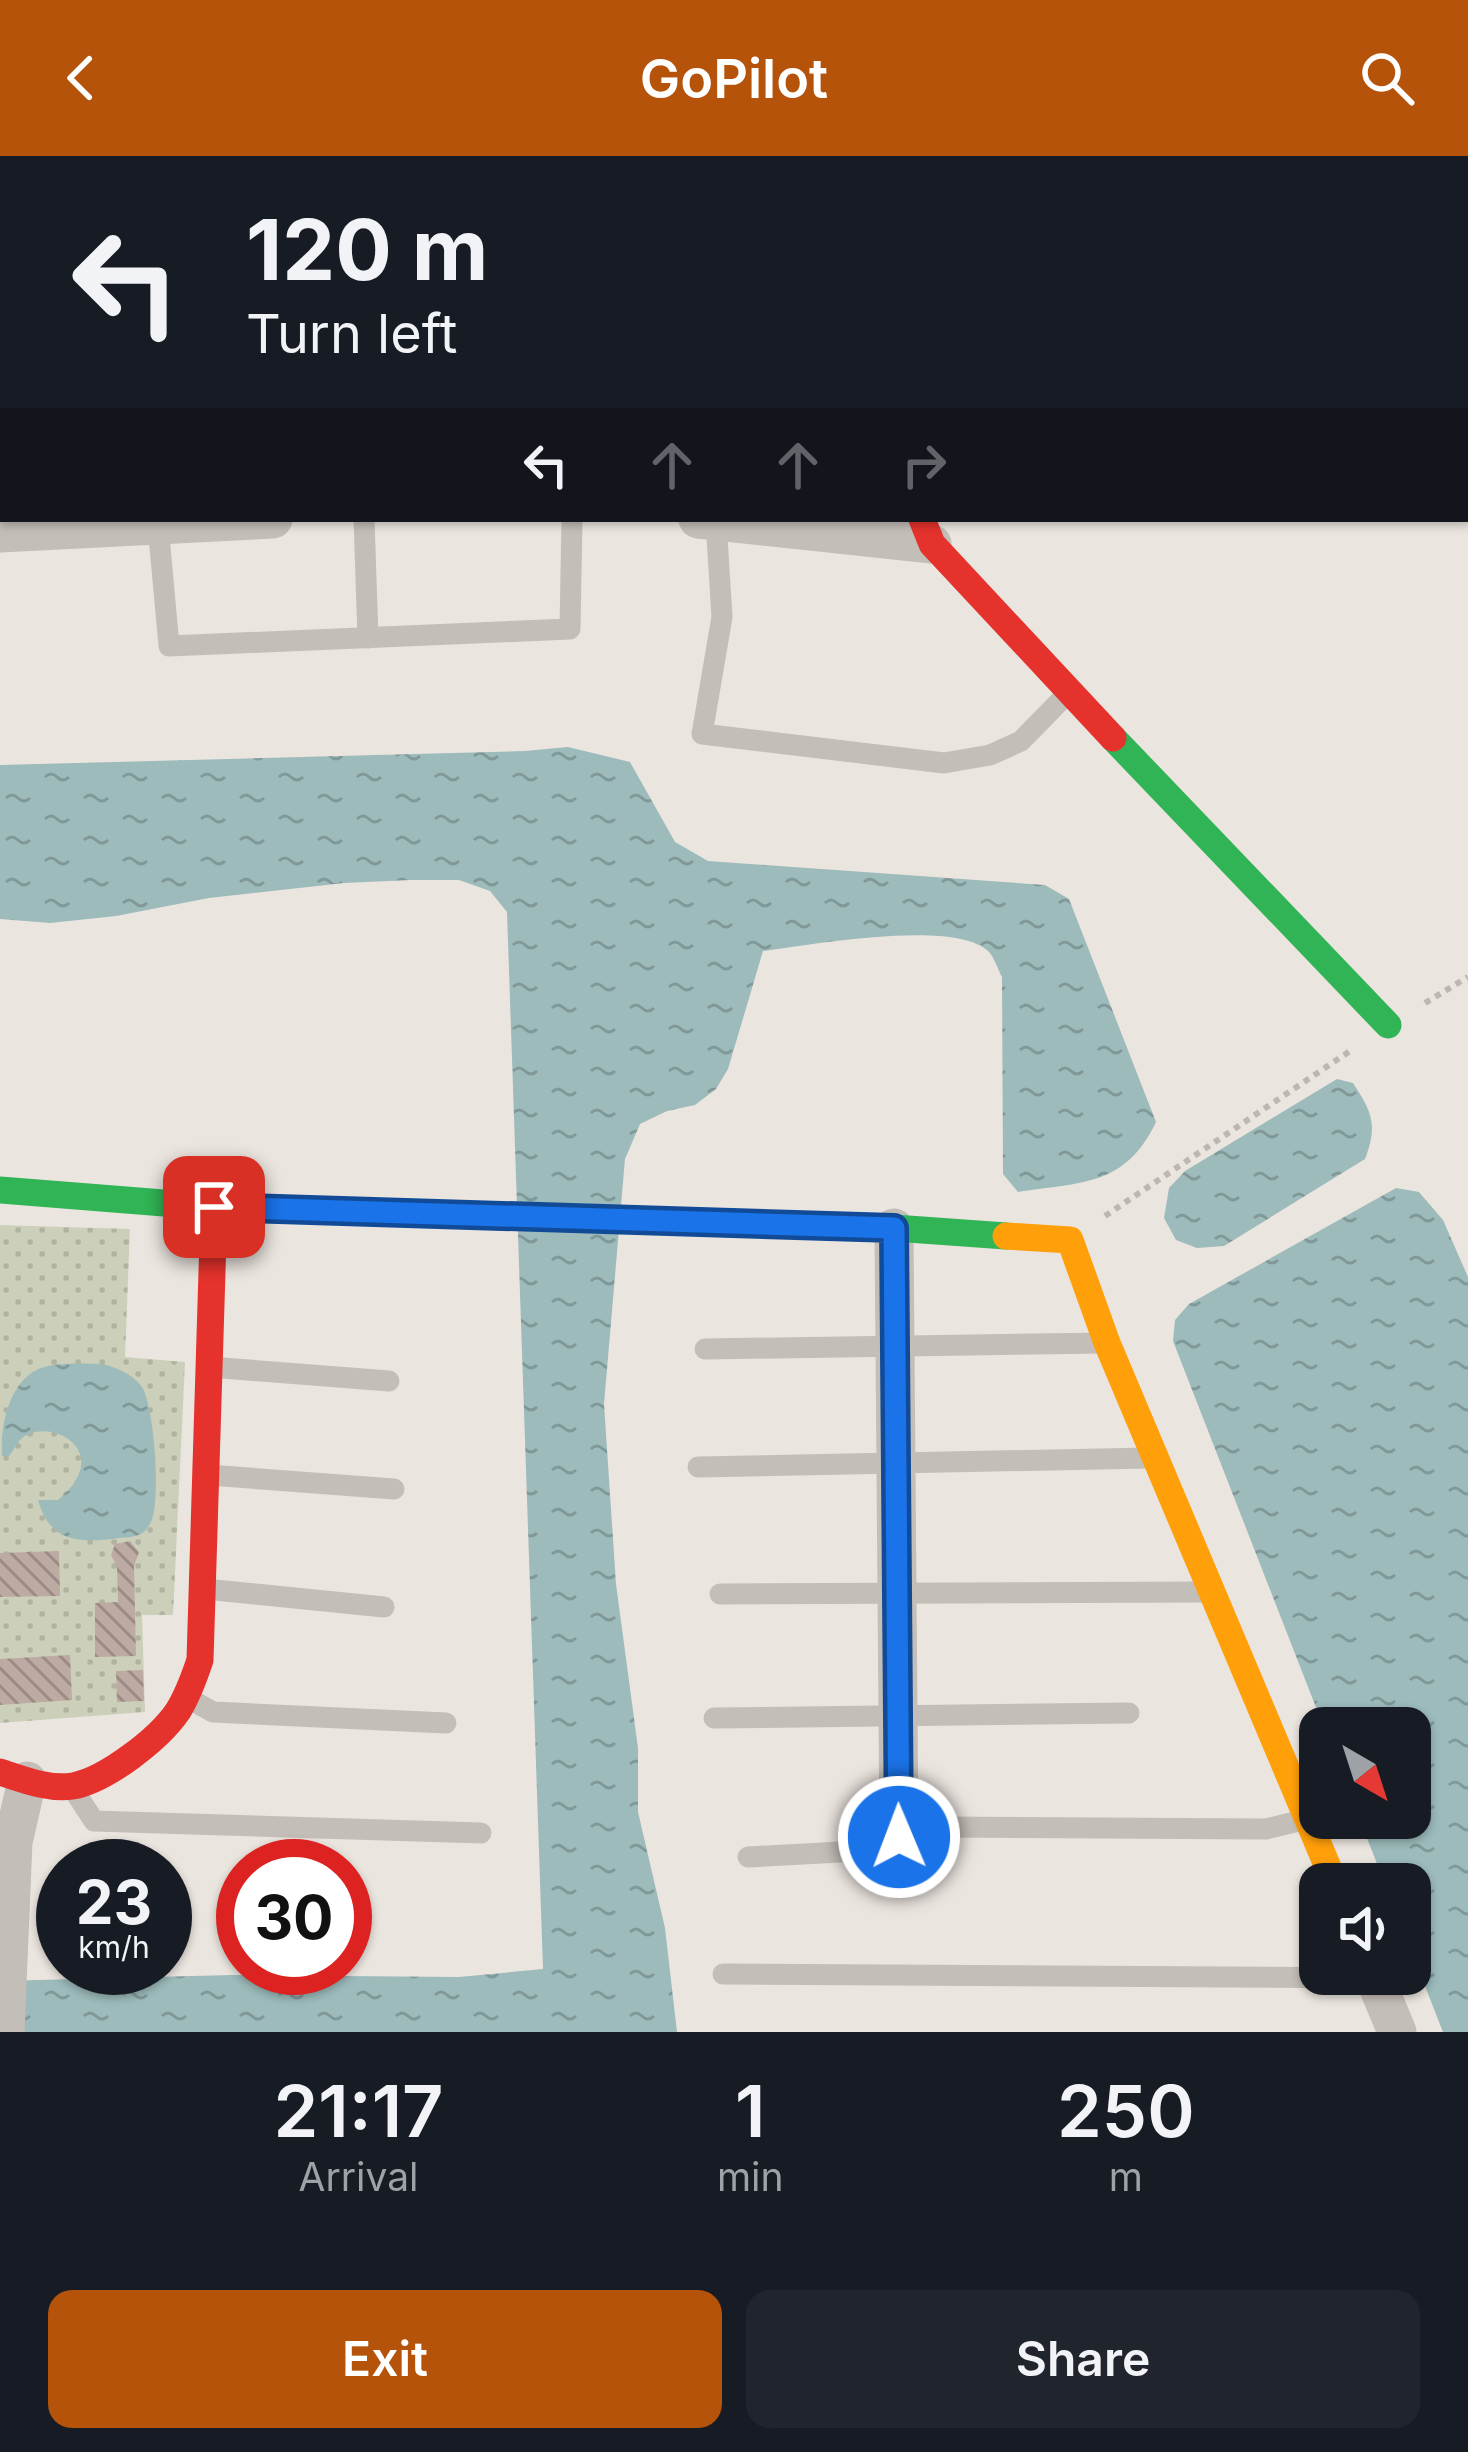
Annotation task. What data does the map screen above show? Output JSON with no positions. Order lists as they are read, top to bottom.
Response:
{
  "north": "bottom right",
  "page": {
    "header": "GoPilot",
    "turn": ["120 m", "Turn left"],
    "speed": "23 km/h",
    "limit": "30",
    "eta": [
      "21:17",
      "Arrival",
      "1",
      "min",
      "250",
      "m"
    ],
    "buttons": ["Exit", "Share"]
  }
}
